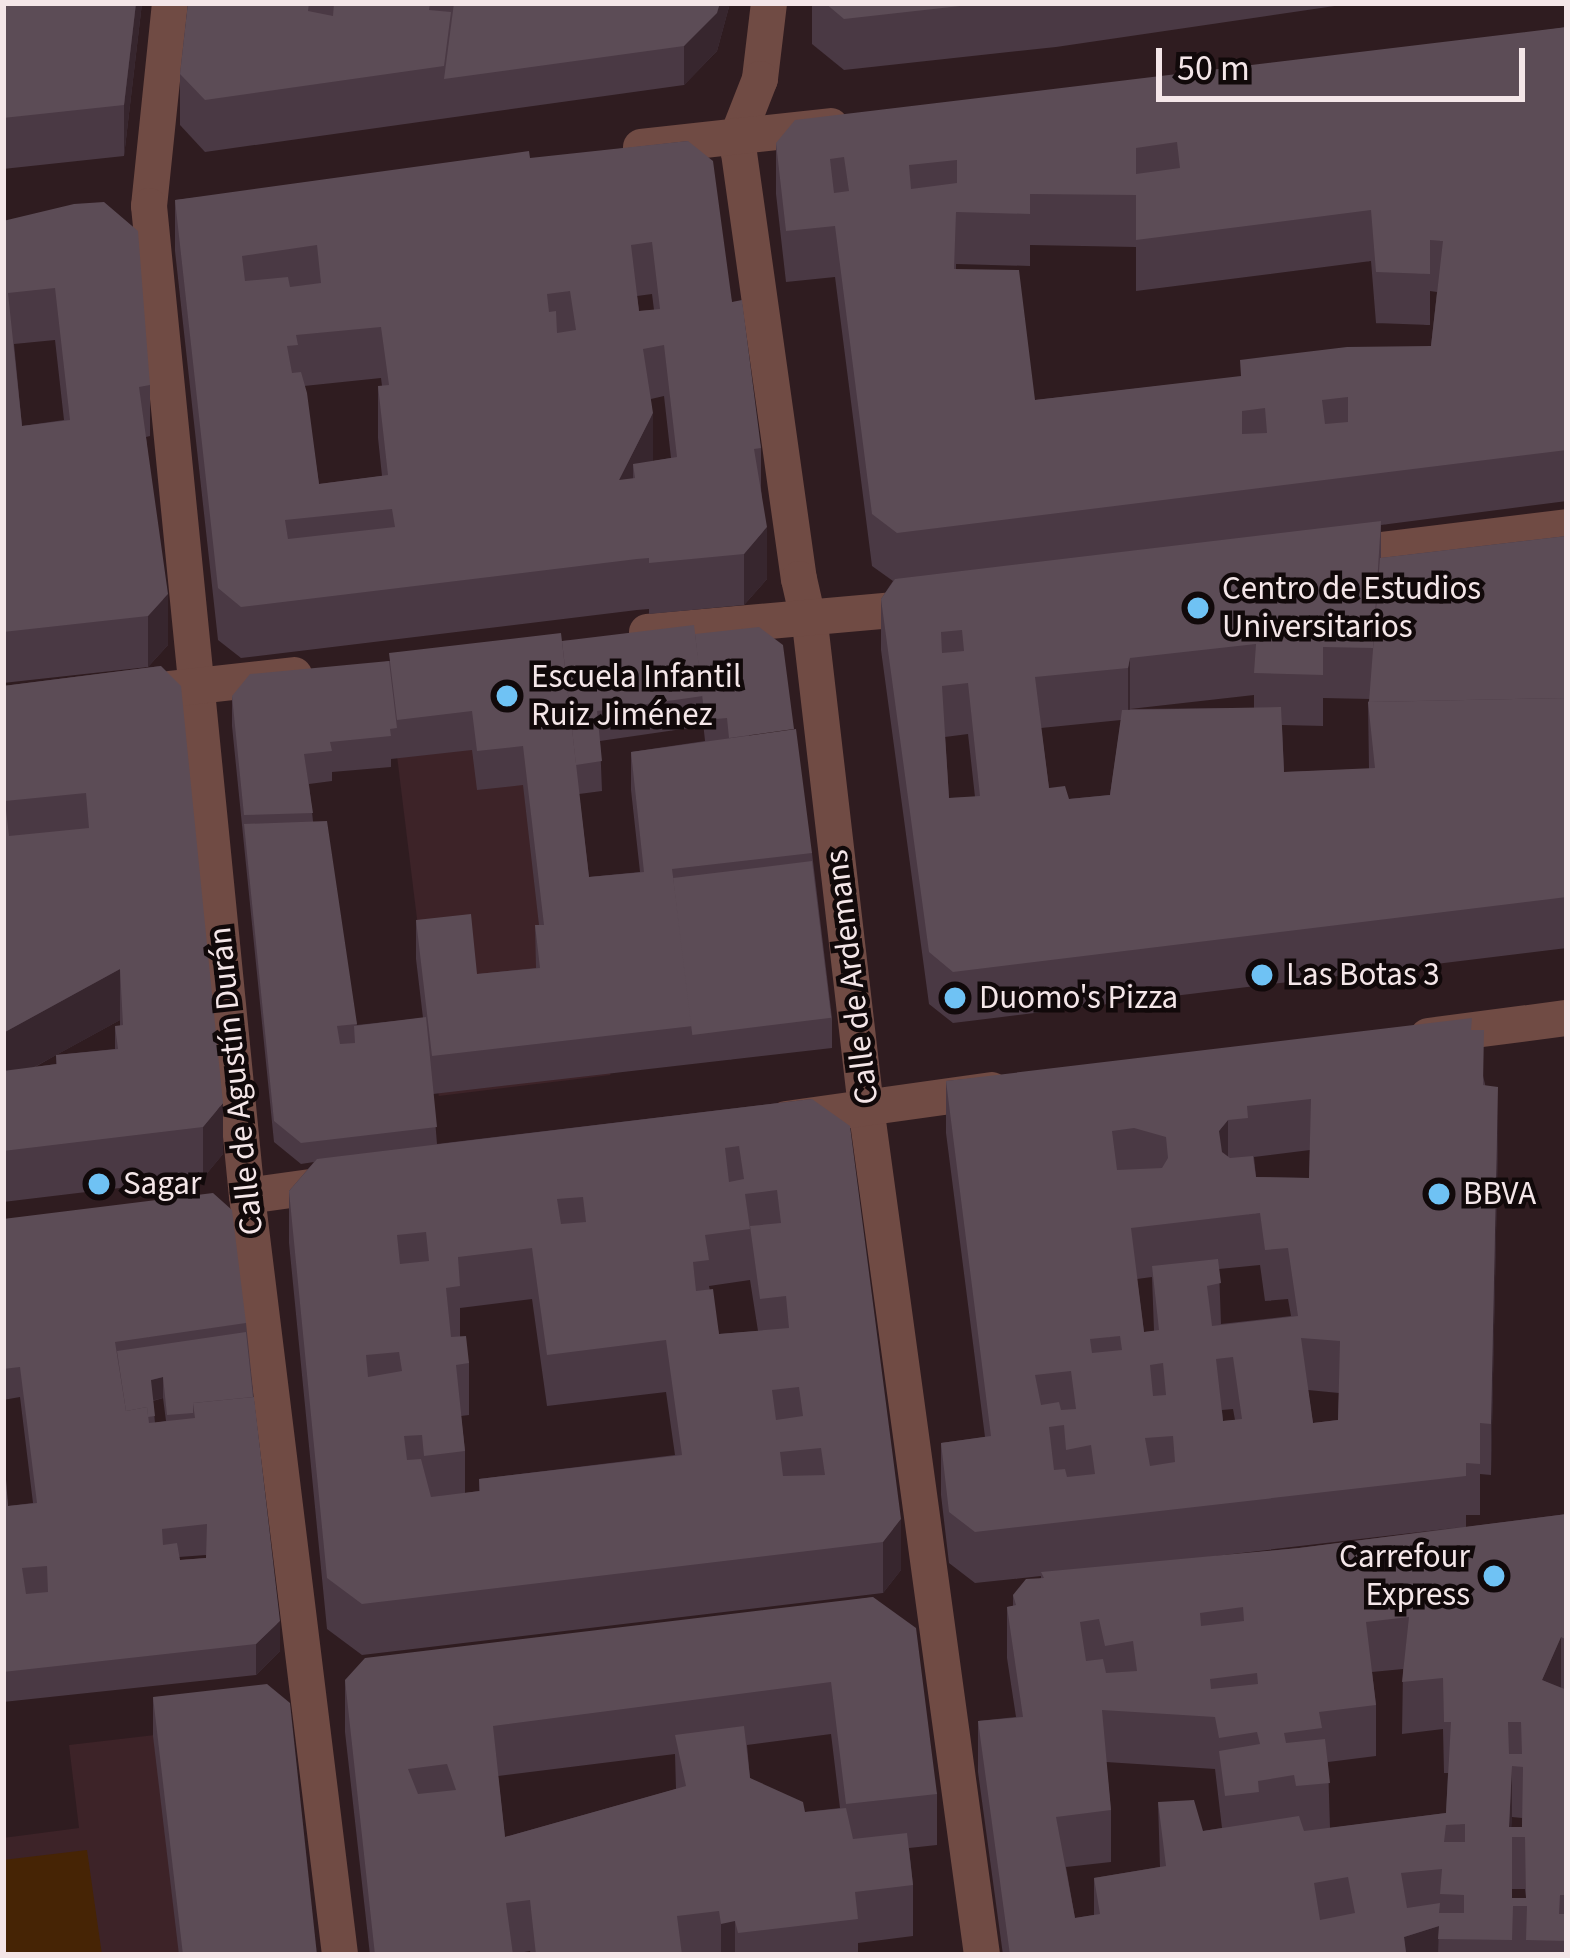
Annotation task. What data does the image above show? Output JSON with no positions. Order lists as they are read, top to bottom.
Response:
{
  "streets": {
    "street": ["Calle de Ardemans", "Calle de Agustín Durán"]
  },
  "places": [
    "Centro de Estudios Universitarios",
    "Escuela Infantil Ruiz Jiménez",
    "Las Botas 3",
    "Duomo's Pizza",
    "Sagar",
    "BBVA",
    "Carrefour Express"
  ],
  "scale_bar": "50 m"
}
